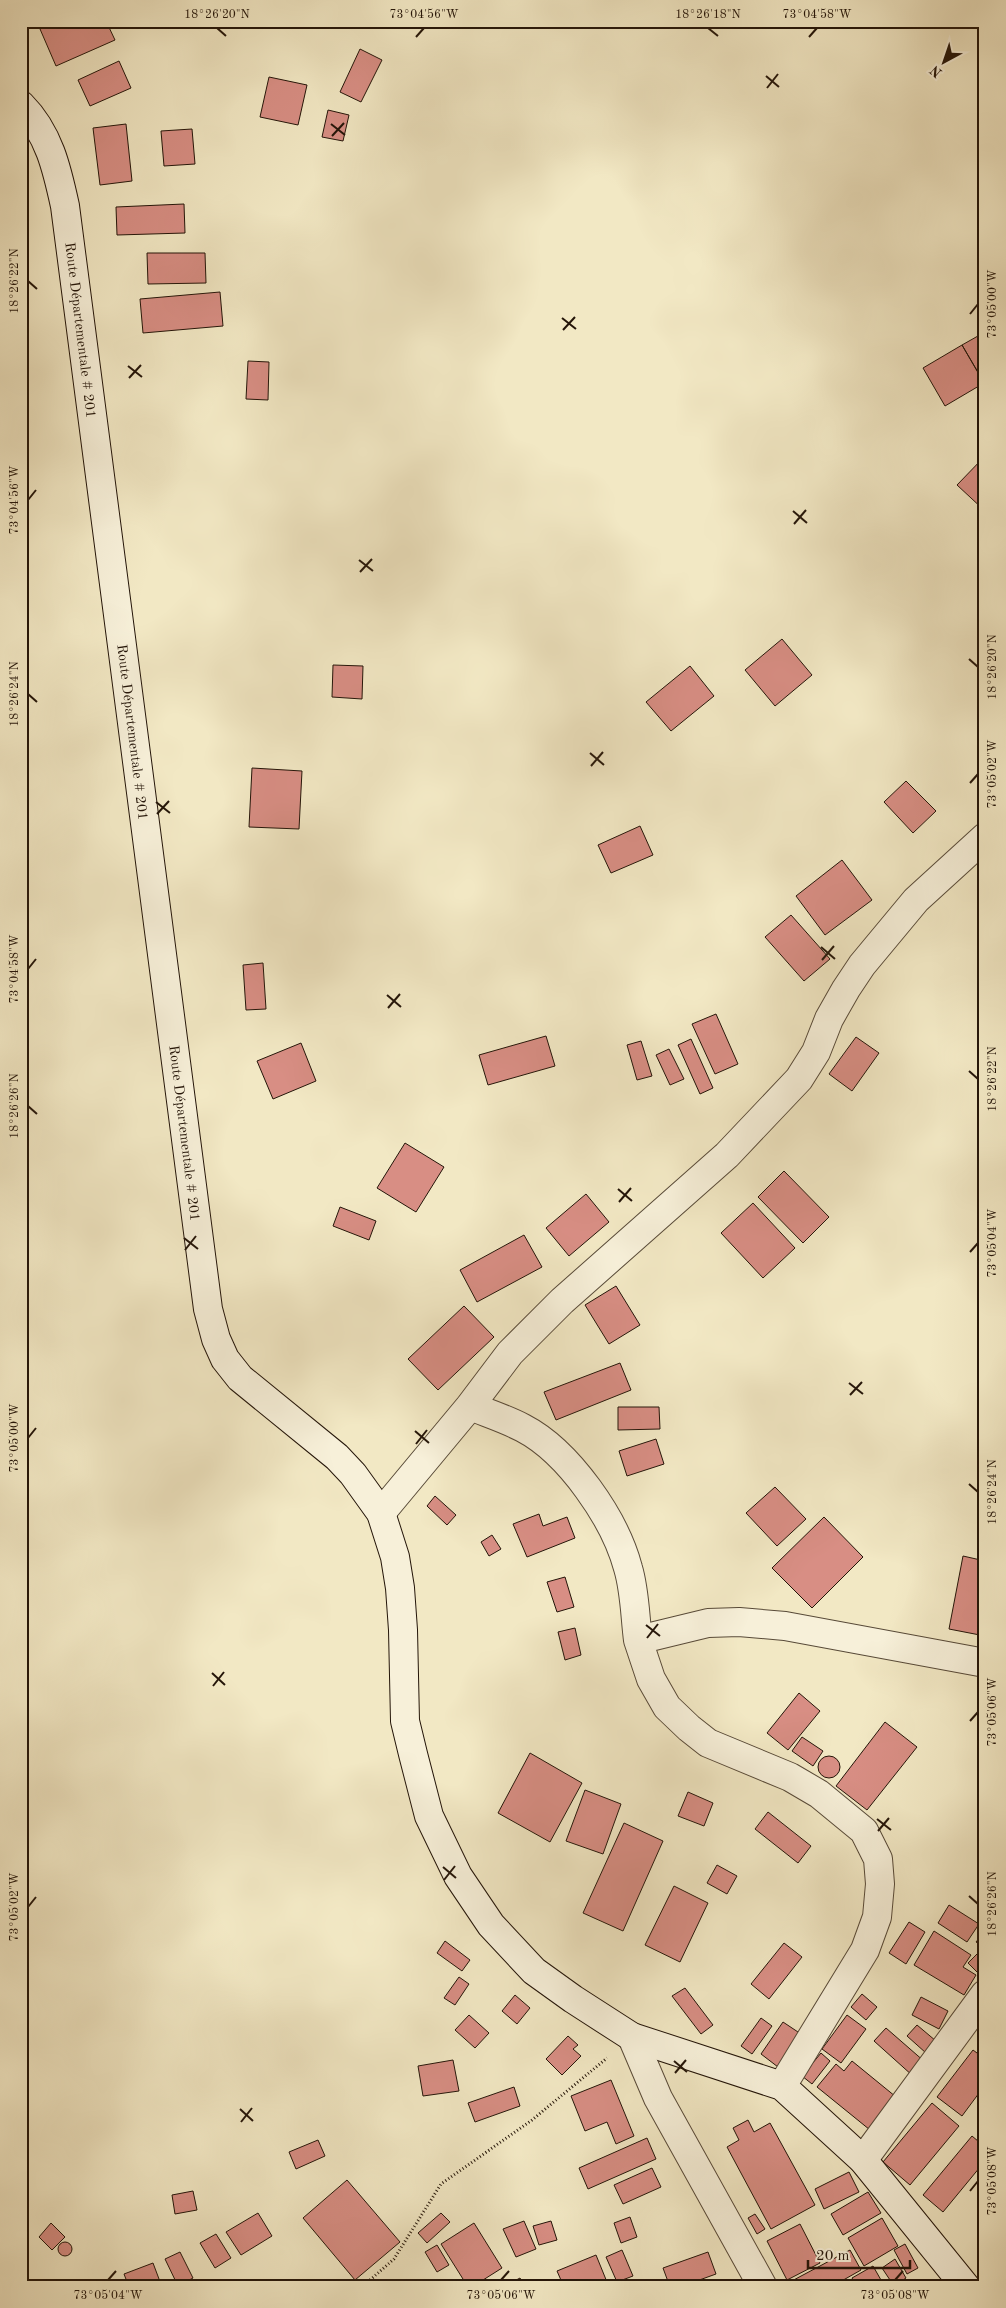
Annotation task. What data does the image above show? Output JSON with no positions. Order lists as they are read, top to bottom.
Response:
{
  "streets": {
    "street": ["Route Départementale # 201"]
  },
  "scale_bar": "20 m",
  "north": "bottom left",
  "coordinates": [
    "18°26'20\"N",
    "73°04'56\"W",
    "18°26'18\"N",
    "73°04'58\"W",
    "18°26'22\"N",
    "73°05'00\"W",
    "18°26'24\"N",
    "73°05'02\"W",
    "18°26'26\"N",
    "73°05'04\"W",
    "73°05'06\"W",
    "73°05'08\"W"
  ]
}
